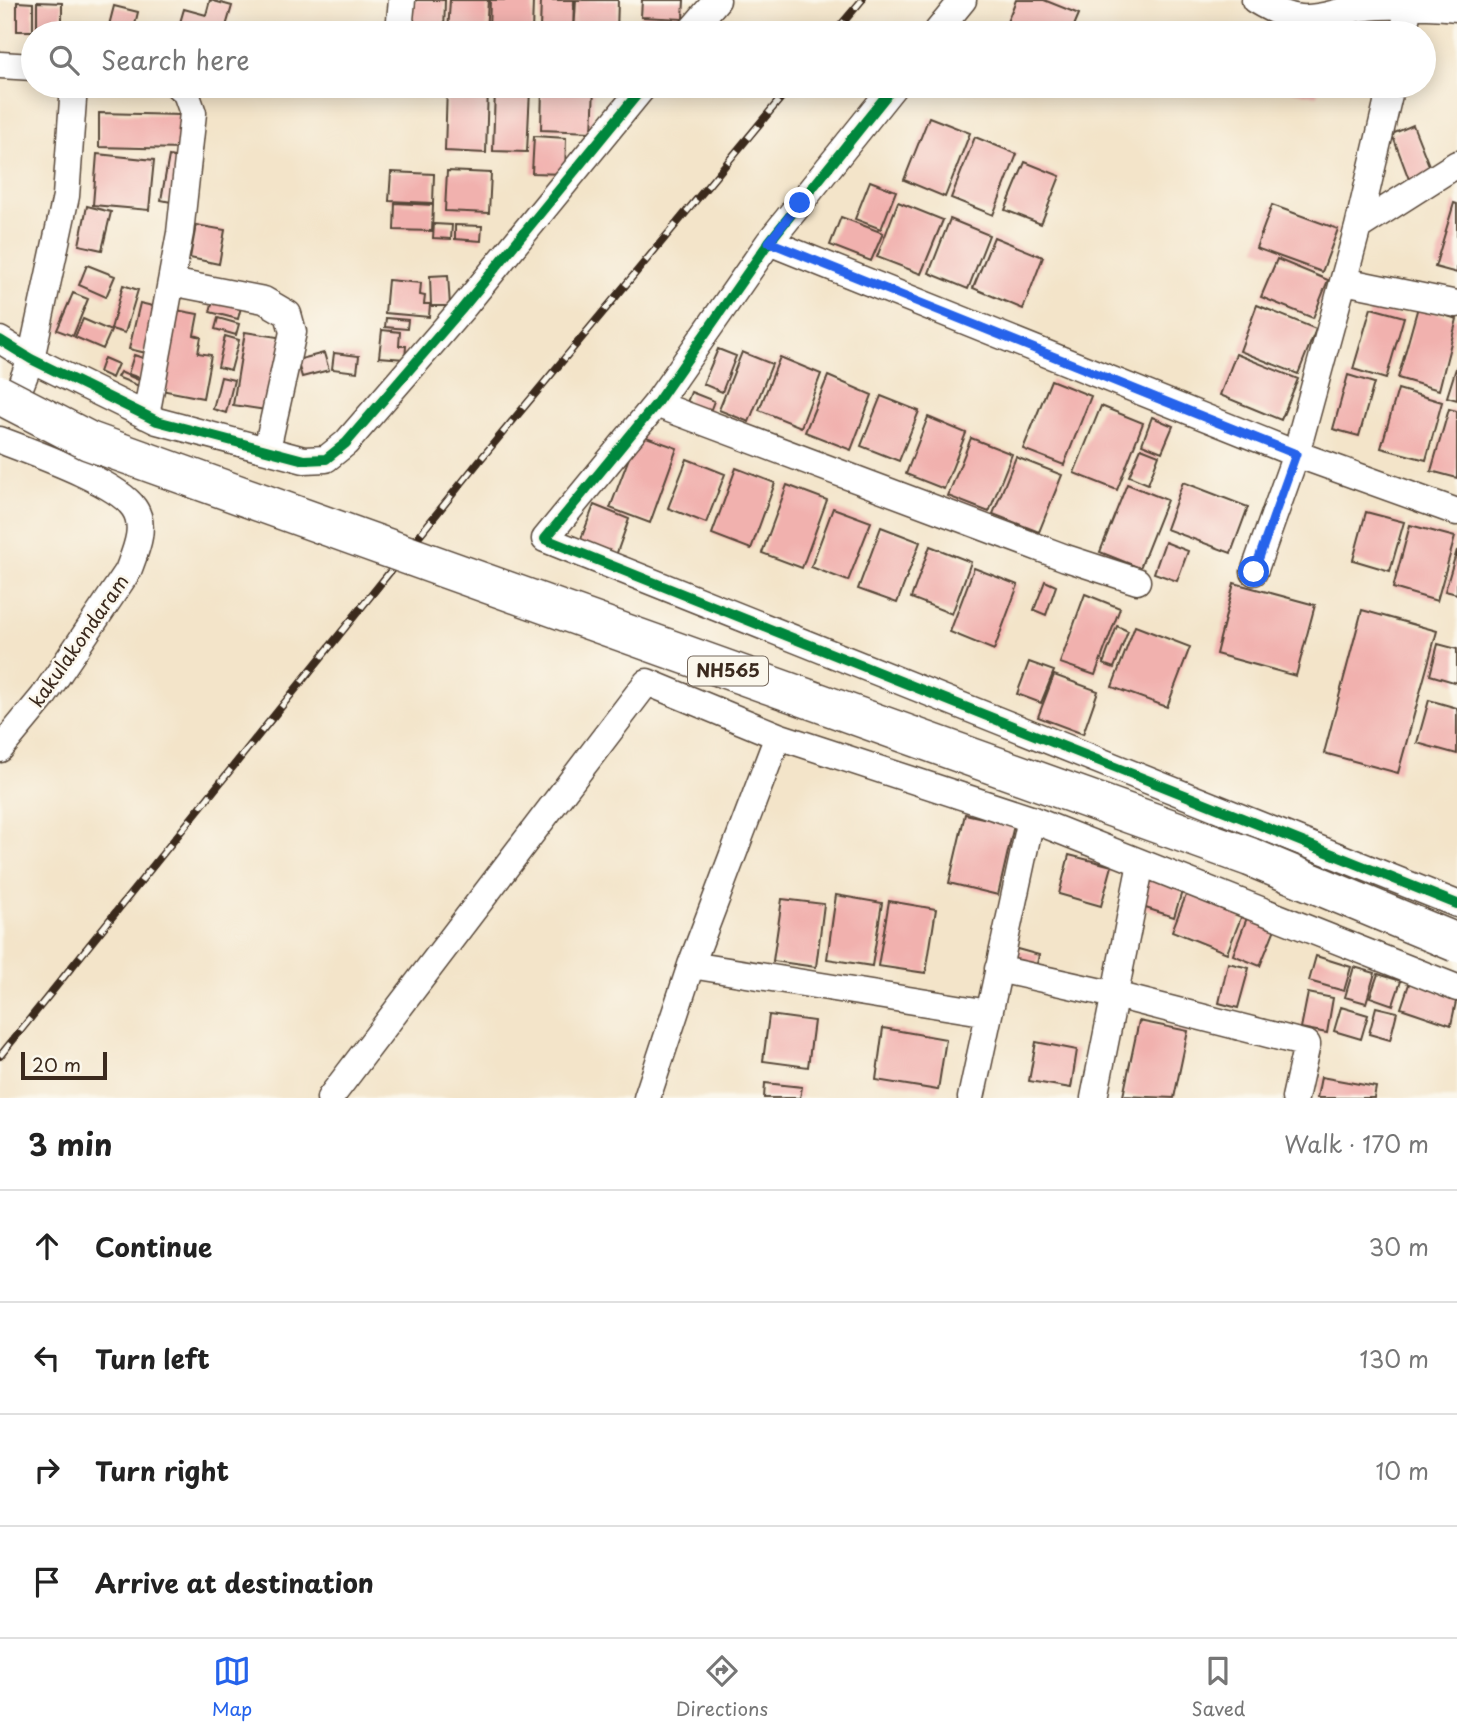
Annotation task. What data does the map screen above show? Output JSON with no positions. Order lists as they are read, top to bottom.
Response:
{
  "streets": {
    "highway": ["NH565"],
    "street": ["kakulakondaram"]
  },
  "scale_bar": "20 m",
  "page": {
    "search": "Search here",
    "scale": "20 m",
    "heading": ["3 min", "Walk · 170 m"],
    "list": [
      ["Continue", "30 m"],
      ["Turn left", "130 m"],
      ["Turn right", "10 m"],
      "Arrive at destination"
    ],
    "nav": ["Map", "Directions", "Saved"]
  }
}
